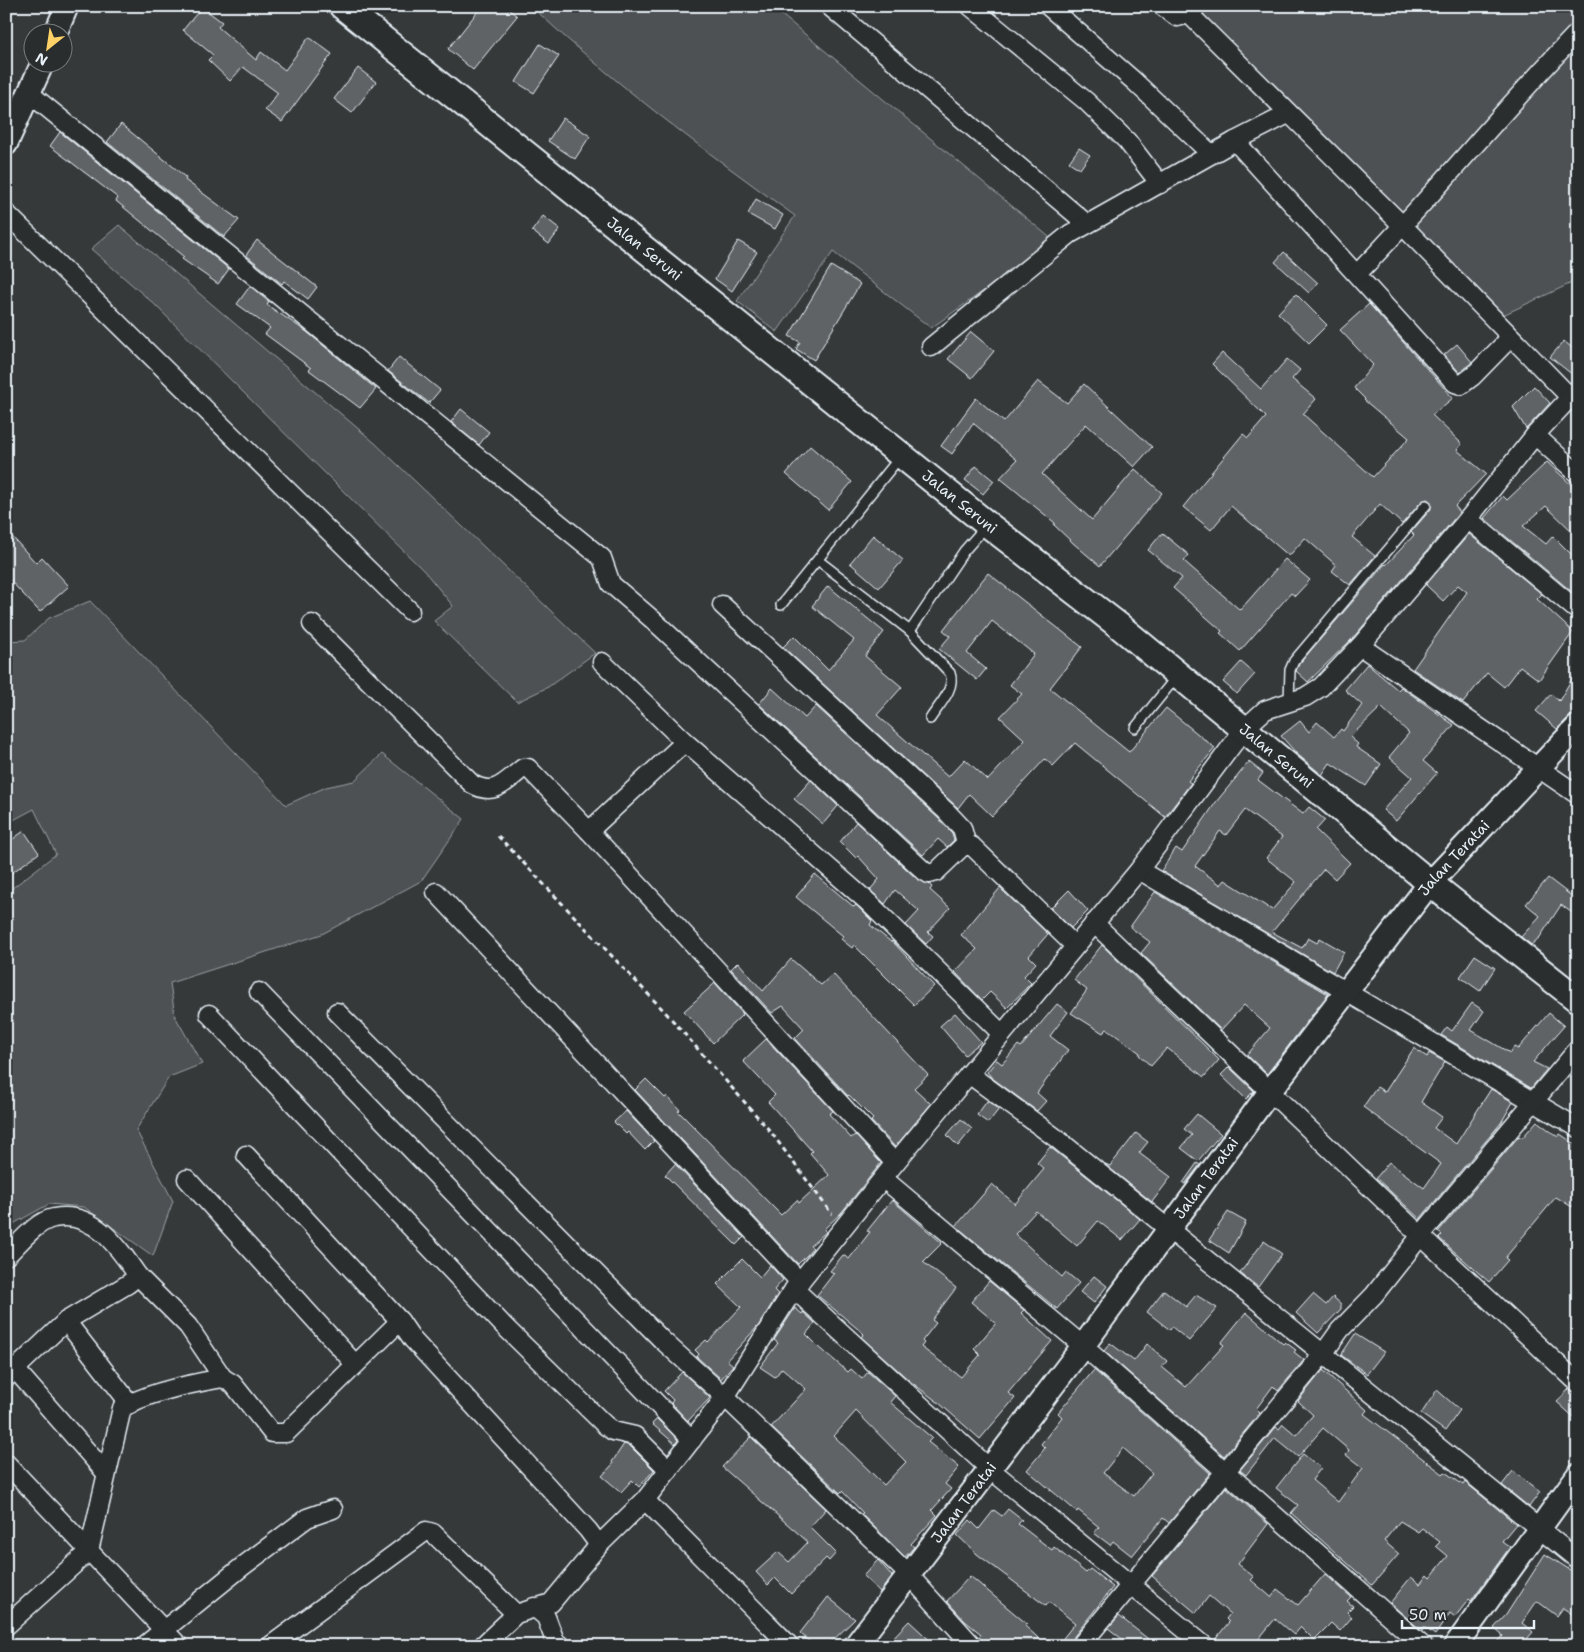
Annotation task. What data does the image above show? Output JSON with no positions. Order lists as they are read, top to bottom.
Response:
{
  "streets": {
    "main road": ["Jalan Seruni"],
    "street": ["Jalan Teratai"]
  },
  "crossings": [
    ["Jalan Seruni", "Jalan Teratai"]
  ],
  "scale_bar": "50 m",
  "north": "bottom left"
}
